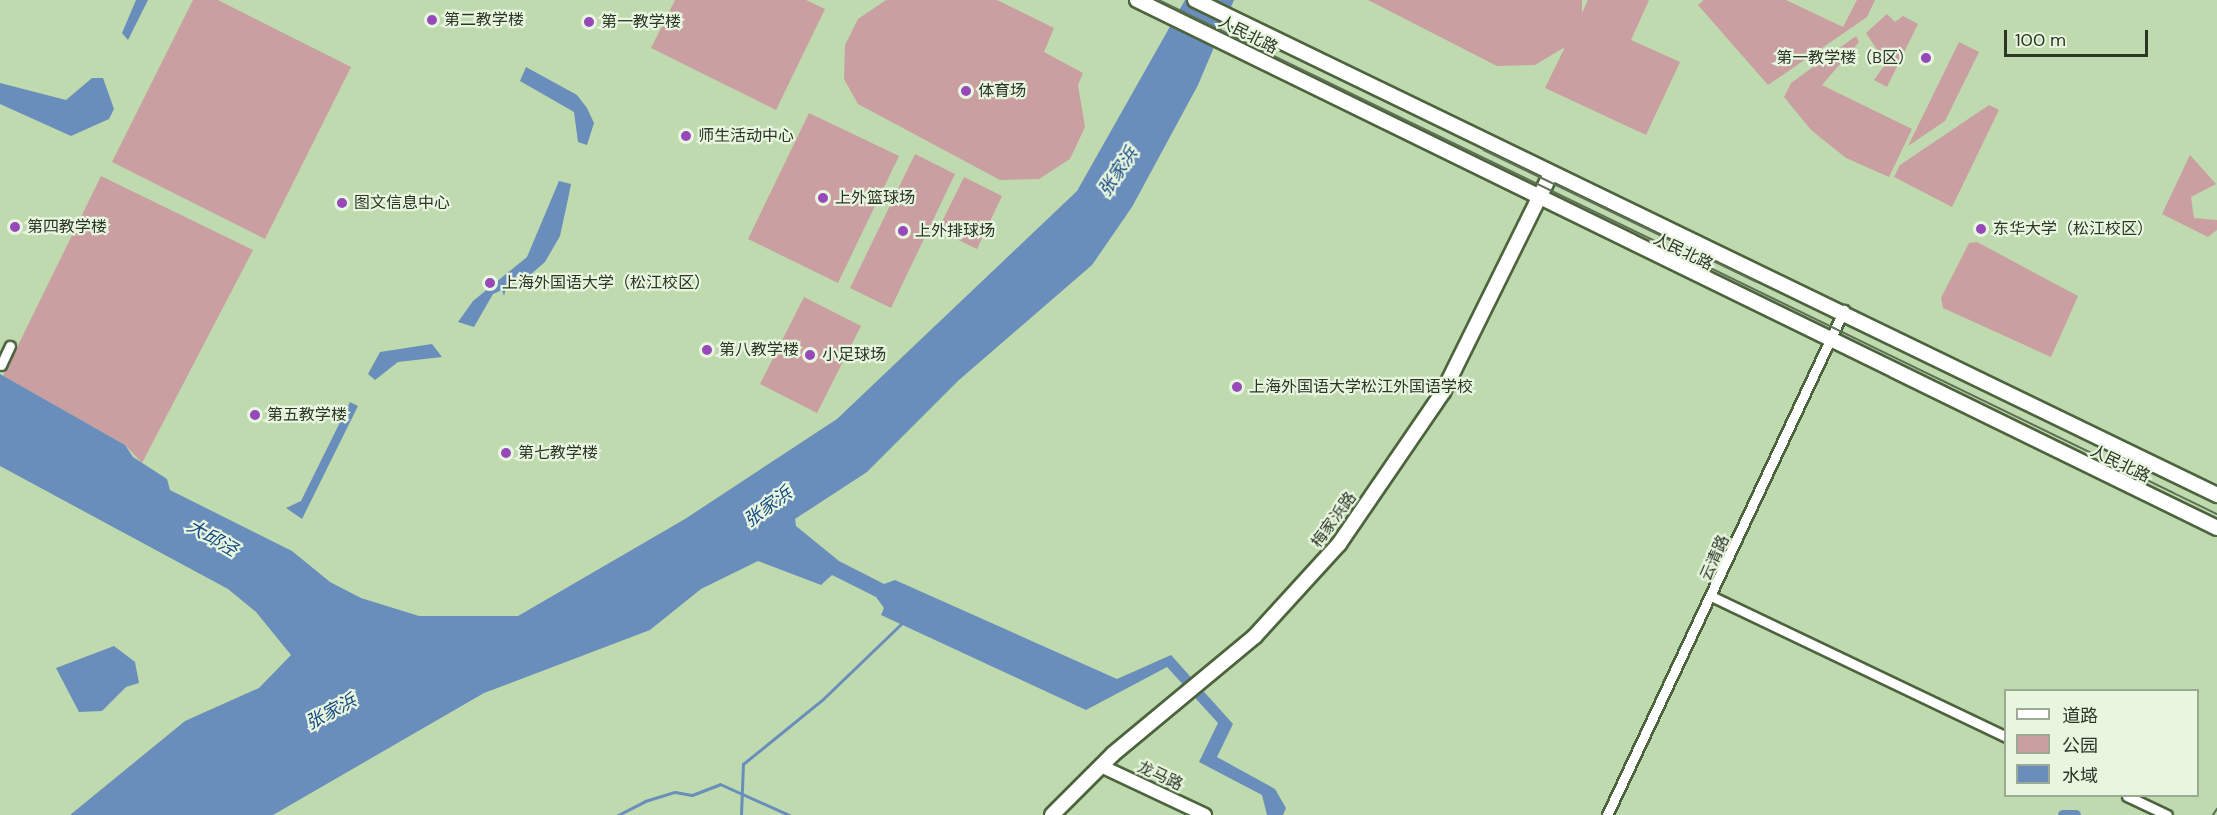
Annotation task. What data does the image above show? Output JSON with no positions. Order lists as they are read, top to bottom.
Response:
{
  "streets": {
    "main road": ["人民北路", "梅家浜路"],
    "street": ["云清路", "龙马路"]
  },
  "crossings": [
    ["人民北路", "梅家浜路"],
    ["人民北路", "云清路"],
    ["梅家浜路", "龙马路"]
  ],
  "water": ["张家浜", "大邱泾"],
  "places": [
    "第二教学楼",
    "第一教学楼",
    "第一教学楼（B区）",
    "体育场",
    "师生活动中心",
    "上外篮球场",
    "图文信息中心",
    "第四教学楼",
    "东华大学（松江校区）",
    "上外排球场",
    "上海外国语大学（松江校区）",
    "第八教学楼",
    "小足球场",
    "上海外国语大学松江外国语学校",
    "第五教学楼",
    "第七教学楼"
  ],
  "legend": ["道路", "公园", "水域"],
  "scale_bar": "100 m"
}
